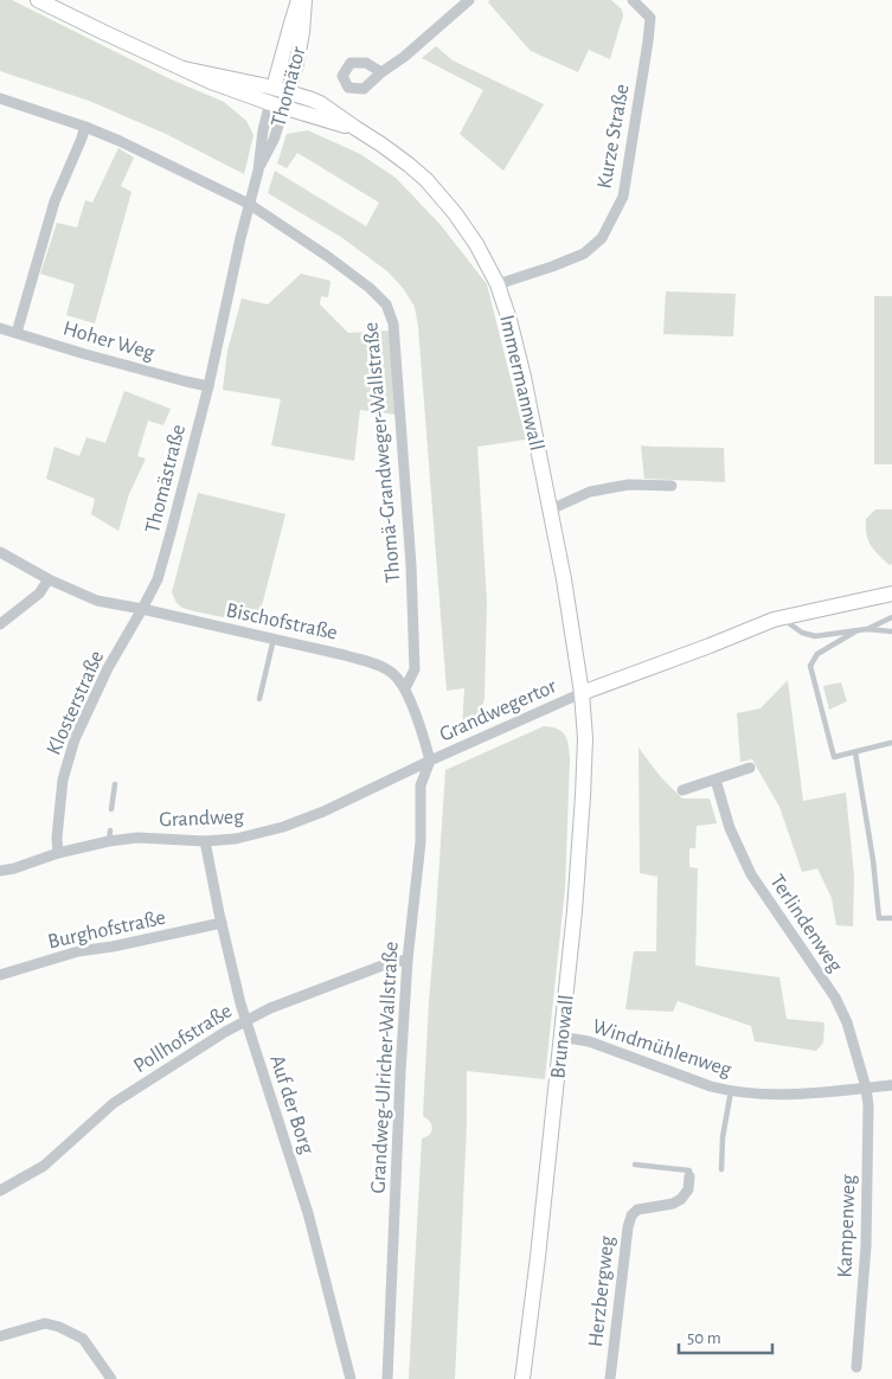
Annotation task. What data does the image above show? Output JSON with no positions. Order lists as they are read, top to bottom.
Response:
{
  "streets": {
    "street": [
      "Thomätor",
      "Kurze Straße",
      "Hoher Weg",
      "Immermannwall",
      "Thomä-Grandweger-Wallstraße",
      "Thomästraße",
      "Bischofstraße",
      "Klosterstraße",
      "Grandwegertor",
      "Grandweg",
      "Terlindenweg",
      "Burghofstraße",
      "Brunowall",
      "Pollhofstraße",
      "Windmühlenweg",
      "Grandweg-Ulricher-Wallstraße",
      "Auf der Borg",
      "Kampenweg",
      "Herzbergweg"
    ]
  },
  "crossings": [
    ["Thomätor", "Immermannwall"],
    ["Thomätor", "Thomä-Grandweger-Wallstraße"],
    ["Thomätor", "Thomästraße"],
    ["Kurze Straße", "Immermannwall"],
    ["Hoher Weg", "Thomästraße"],
    ["Immermannwall", "Grandwegertor"],
    ["Immermannwall", "Brunowall"],
    ["Thomä-Grandweger-Wallstraße", "Thomästraße"],
    ["Thomä-Grandweger-Wallstraße", "Bischofstraße"],
    ["Thomästraße", "Bischofstraße"],
    ["Thomästraße", "Klosterstraße"],
    ["Bischofstraße", "Klosterstraße"],
    ["Klosterstraße", "Grandweg"],
    ["Grandwegertor", "Grandweg"],
    ["Grandwegertor", "Brunowall"],
    ["Grandwegertor", "Grandweg-Ulricher-Wallstraße"],
    ["Grandweg", "Grandweg-Ulricher-Wallstraße"],
    ["Grandweg", "Auf der Borg"],
    ["Terlindenweg", "Windmühlenweg"],
    ["Terlindenweg", "Kampenweg"],
    ["Burghofstraße", "Auf der Borg"],
    ["Brunowall", "Windmühlenweg"],
    ["Pollhofstraße", "Grandweg-Ulricher-Wallstraße"],
    ["Pollhofstraße", "Auf der Borg"],
    ["Windmühlenweg", "Kampenweg"]
  ],
  "scale_bar": "50 m"
}
